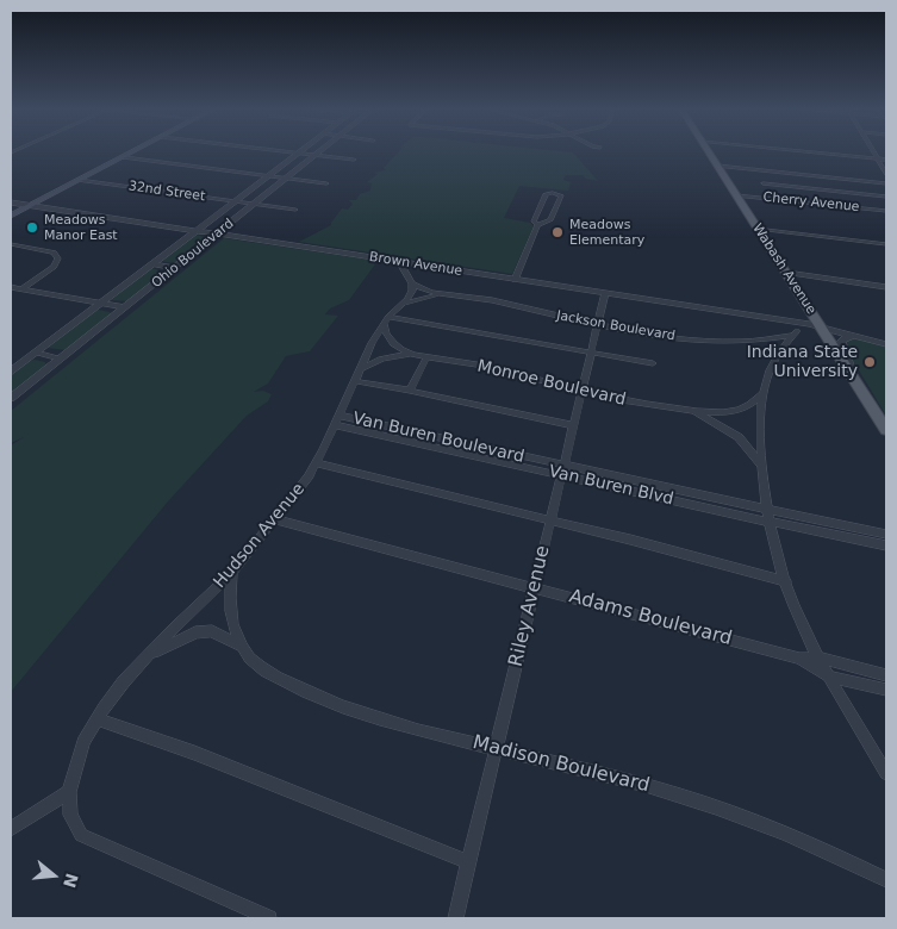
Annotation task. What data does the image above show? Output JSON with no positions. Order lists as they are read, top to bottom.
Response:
{
  "streets": {
    "main road": ["Wabash Avenue"],
    "street": [
      "32nd Street",
      "Cherry Avenue",
      "Ohio Boulevard",
      "Brown Avenue",
      "Jackson Boulevard",
      "Monroe Boulevard",
      "Van Buren Blvd",
      "Hudson Avenue",
      "Riley Avenue",
      "Adams Boulevard",
      "Madison Boulevard"
    ]
  },
  "crossings": [
    ["32nd Street", "Ohio Boulevard"],
    ["Cherry Avenue", "Wabash Avenue"],
    ["Ohio Boulevard", "Brown Avenue"],
    ["Brown Avenue", "Wabash Avenue"],
    ["Brown Avenue", "Riley Avenue"],
    ["Jackson Boulevard", "Hudson Avenue"],
    ["Jackson Boulevard", "Riley Avenue"],
    ["Monroe Boulevard", "Hudson Avenue"],
    ["Monroe Boulevard", "Riley Avenue"],
    ["Van Buren Blvd", "Hudson Avenue"],
    ["Van Buren Blvd", "Riley Avenue"],
    ["Hudson Avenue", "Adams Boulevard"],
    ["Hudson Avenue", "Madison Boulevard"],
    ["Riley Avenue", "Adams Boulevard"],
    ["Riley Avenue", "Madison Boulevard"]
  ],
  "places": ["Meadows Manor East", "Meadows Elementary", "Indiana State University"],
  "north": "right"
}
